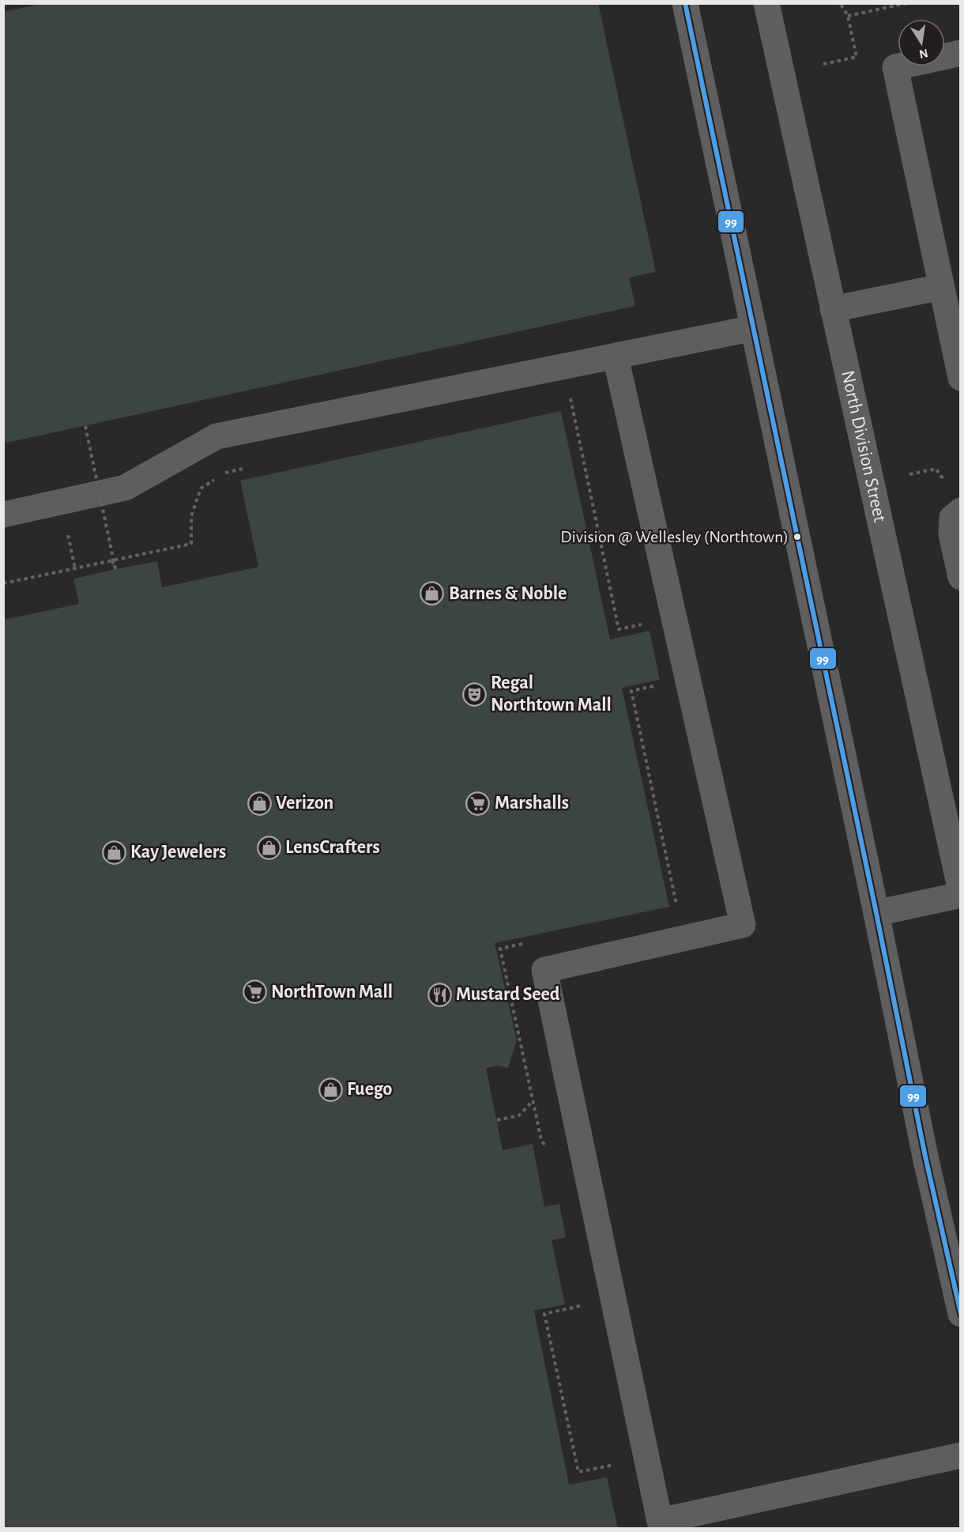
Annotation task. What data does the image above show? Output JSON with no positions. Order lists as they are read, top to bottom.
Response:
{
  "streets": {
    "main road": ["North Division Street"]
  },
  "places": {
    "other": ["Division @ Wellesley (Northtown)"],
    "shop": [
      "Barnes & Noble",
      "Verizon",
      "LensCrafters",
      "Kay Jewelers",
      "Fuego"
    ],
    "theatre": ["Regal Northtown Mall"],
    "supermarket": ["Marshalls", "NorthTown Mall"],
    "restaurant": ["Mustard Seed"]
  },
  "lines": ["transit line 99"],
  "north": "bottom"
}
